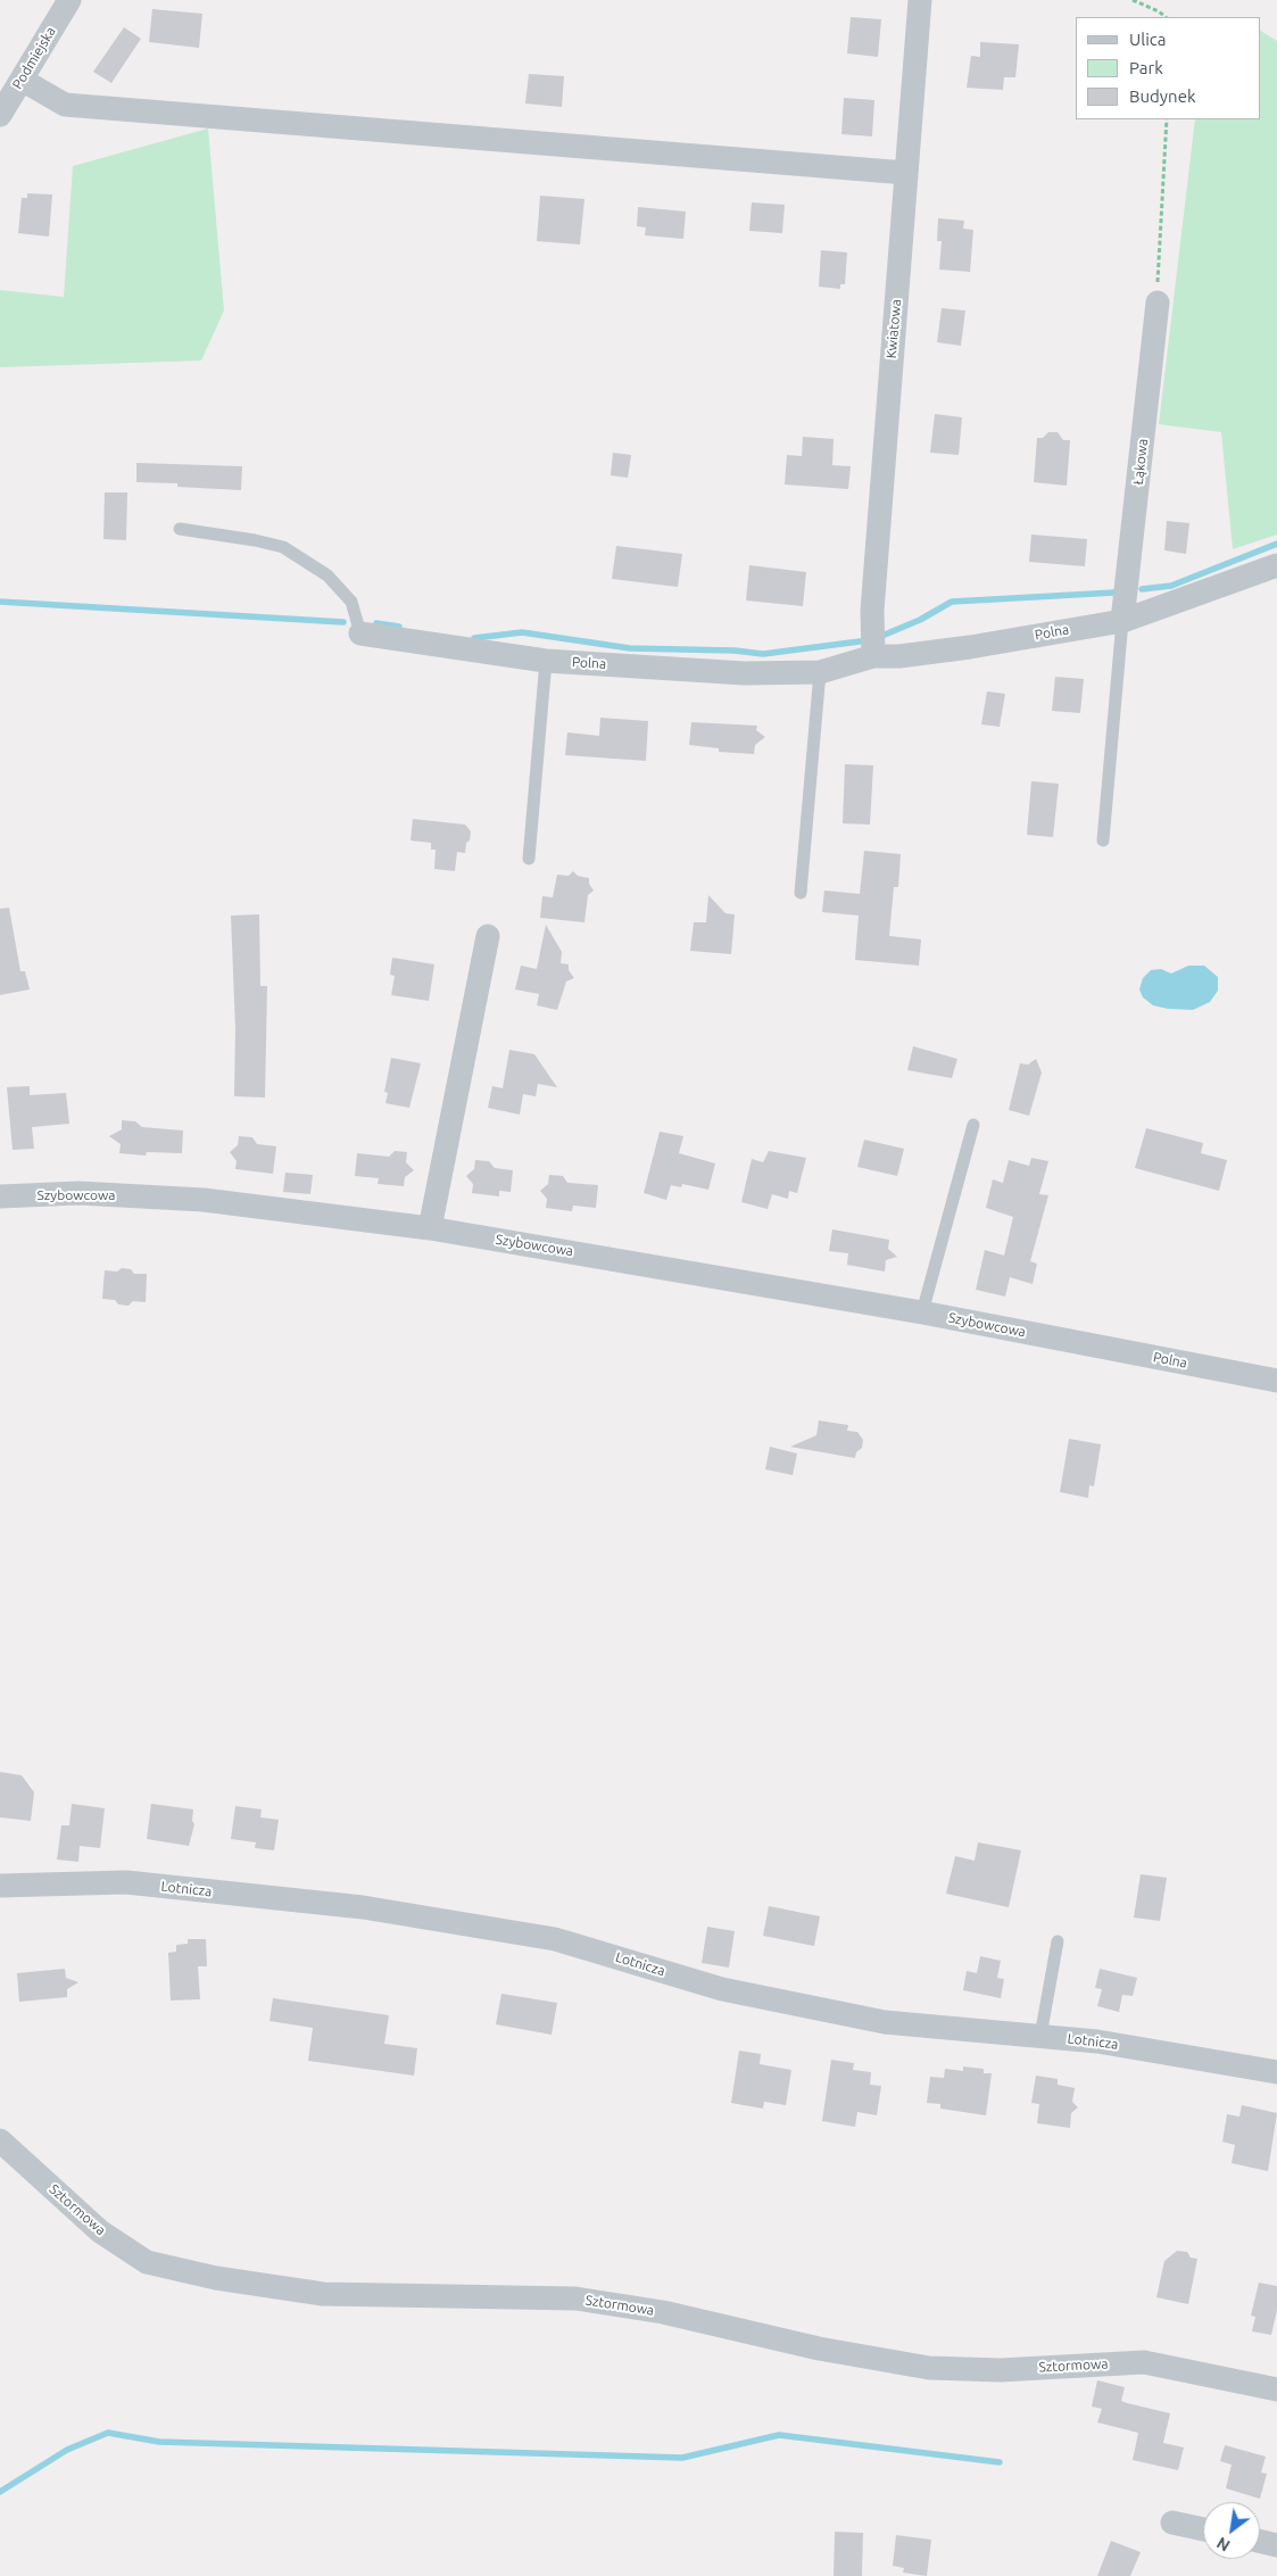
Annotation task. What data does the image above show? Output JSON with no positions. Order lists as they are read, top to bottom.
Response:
{
  "streets": {
    "street": [
      "Podmiejska",
      "Kwiatowa",
      "Łąkowa",
      "Polna",
      "Szybowcowa",
      "Lotnicza",
      "Sztormowa"
    ]
  },
  "crossings": [
    ["Kwiatowa", "Polna"],
    ["Łąkowa", "Polna"],
    ["Polna", "Szybowcowa"]
  ],
  "legend": ["Ulica", "Park", "Budynek"],
  "north": "bottom left"
}
